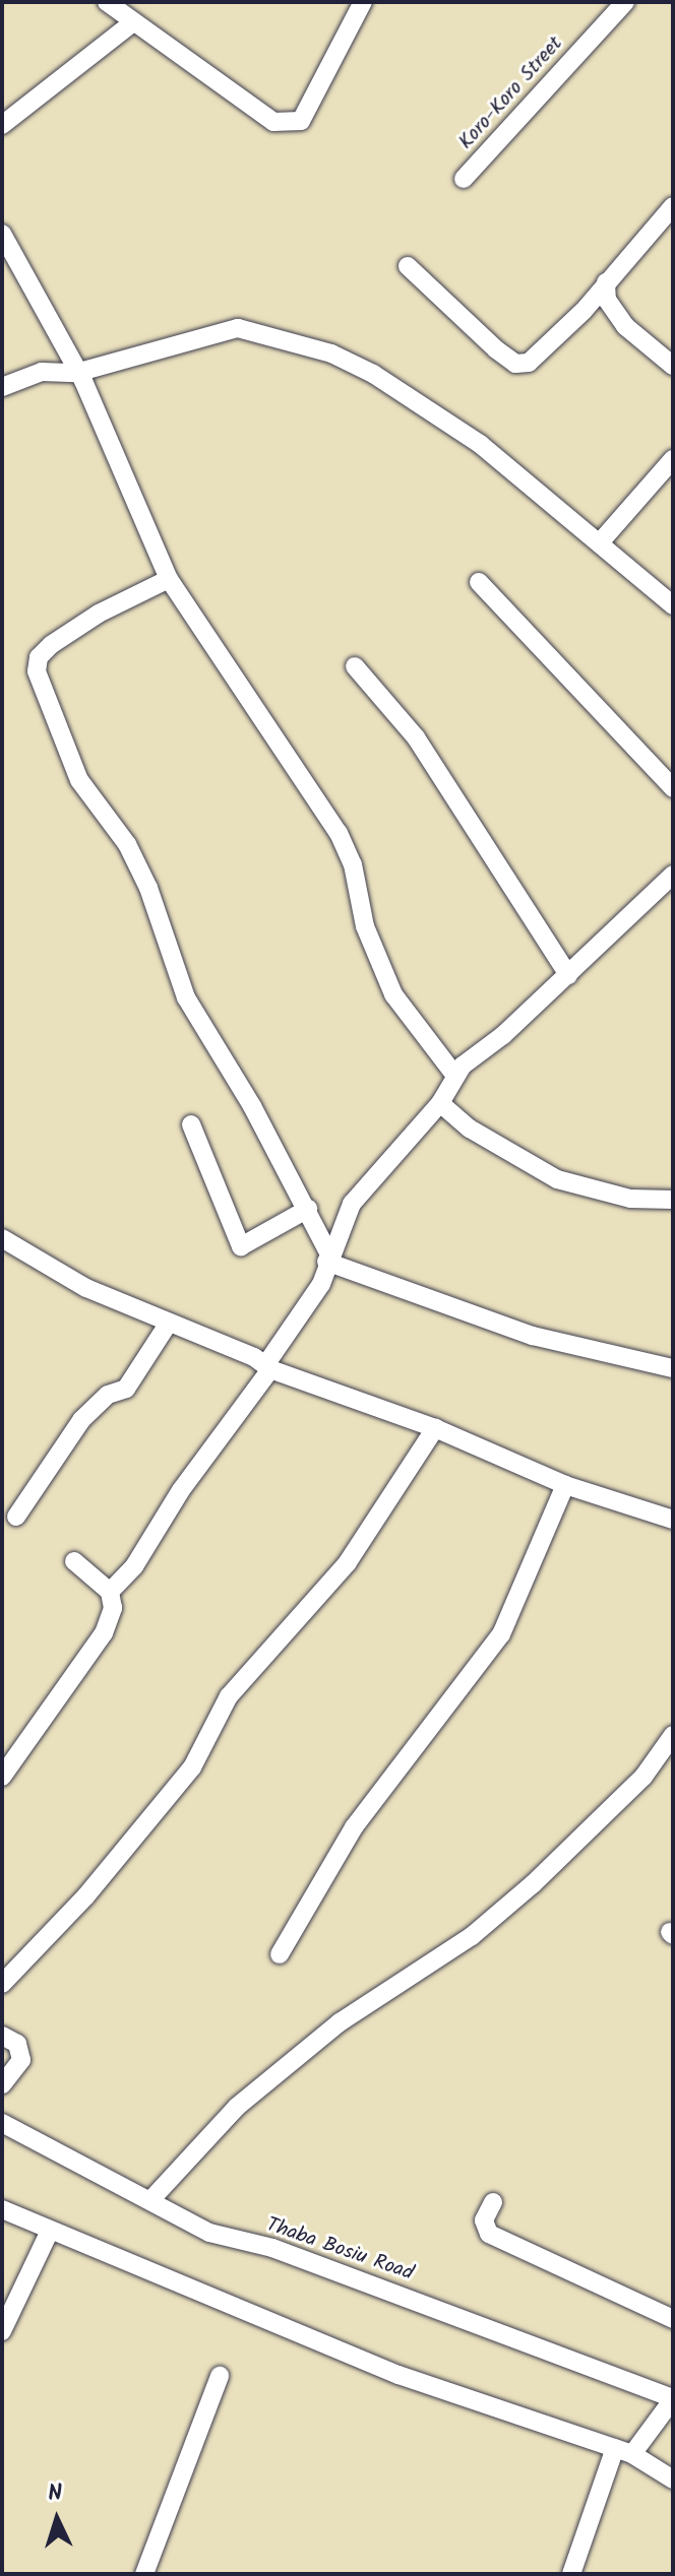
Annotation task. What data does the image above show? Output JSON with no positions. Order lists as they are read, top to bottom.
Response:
{
  "streets": {
    "street": ["Koro-Koro Street", "Thaba Bosiu Road"]
  },
  "north": "top"
}
